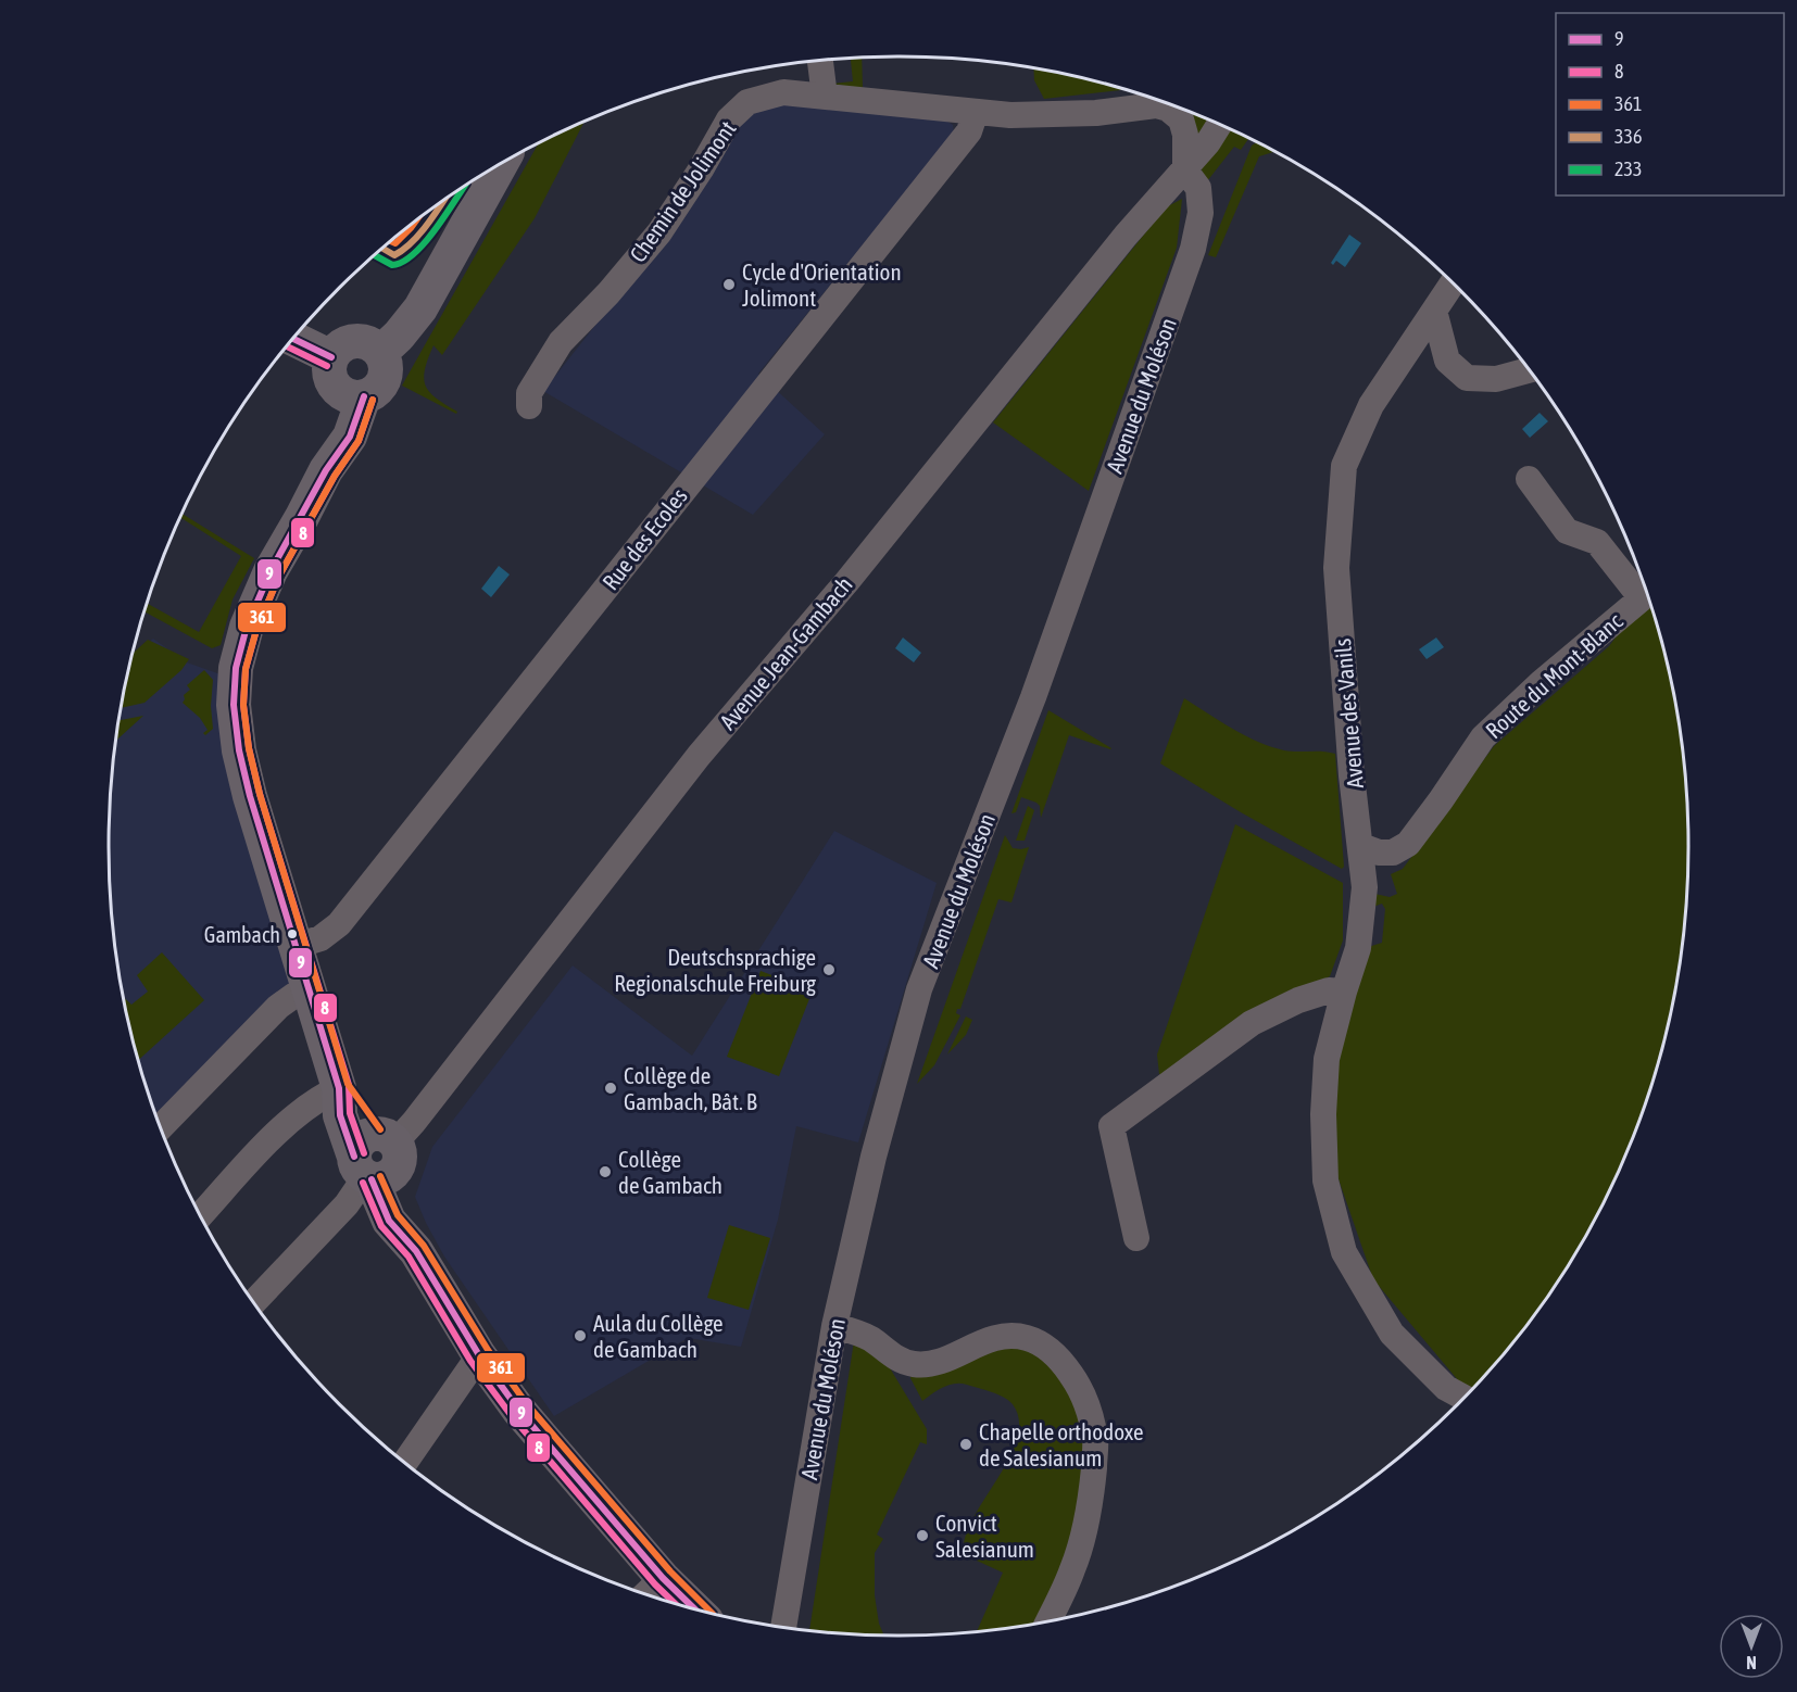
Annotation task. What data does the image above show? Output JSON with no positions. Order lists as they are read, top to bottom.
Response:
{
  "streets": {
    "street": [
      "Chemin de Jolimont",
      "Avenue du Moléson",
      "Rue des Ecoles",
      "Avenue Jean-Gambach",
      "Route du Mont-Blanc",
      "Avenue des Vanils"
    ]
  },
  "crossings": [
    ["Chemin de Jolimont", "Avenue du Moléson"],
    ["Chemin de Jolimont", "Rue des Ecoles"],
    ["Chemin de Jolimont", "Avenue Jean-Gambach"],
    ["Avenue du Moléson", "Avenue Jean-Gambach"],
    ["Route du Mont-Blanc", "Avenue des Vanils"]
  ],
  "places": [
    "Cycle d'Orientation Jolimont",
    "Gambach",
    "Deutschsprachige Regionalschule Freiburg",
    "Collège de Gambach, Bât. B",
    "Collège de Gambach",
    "Aula du Collège de Gambach",
    "Chapelle orthodoxe de Salesianum",
    "Convict Salesianum"
  ],
  "lines": [
    "transit line 233",
    "transit line 336",
    "transit line 361",
    "transit line 9",
    "transit line 8"
  ],
  "legend": [
    "9",
    "8",
    "361",
    "336",
    "233"
  ],
  "north": "bottom"
}
